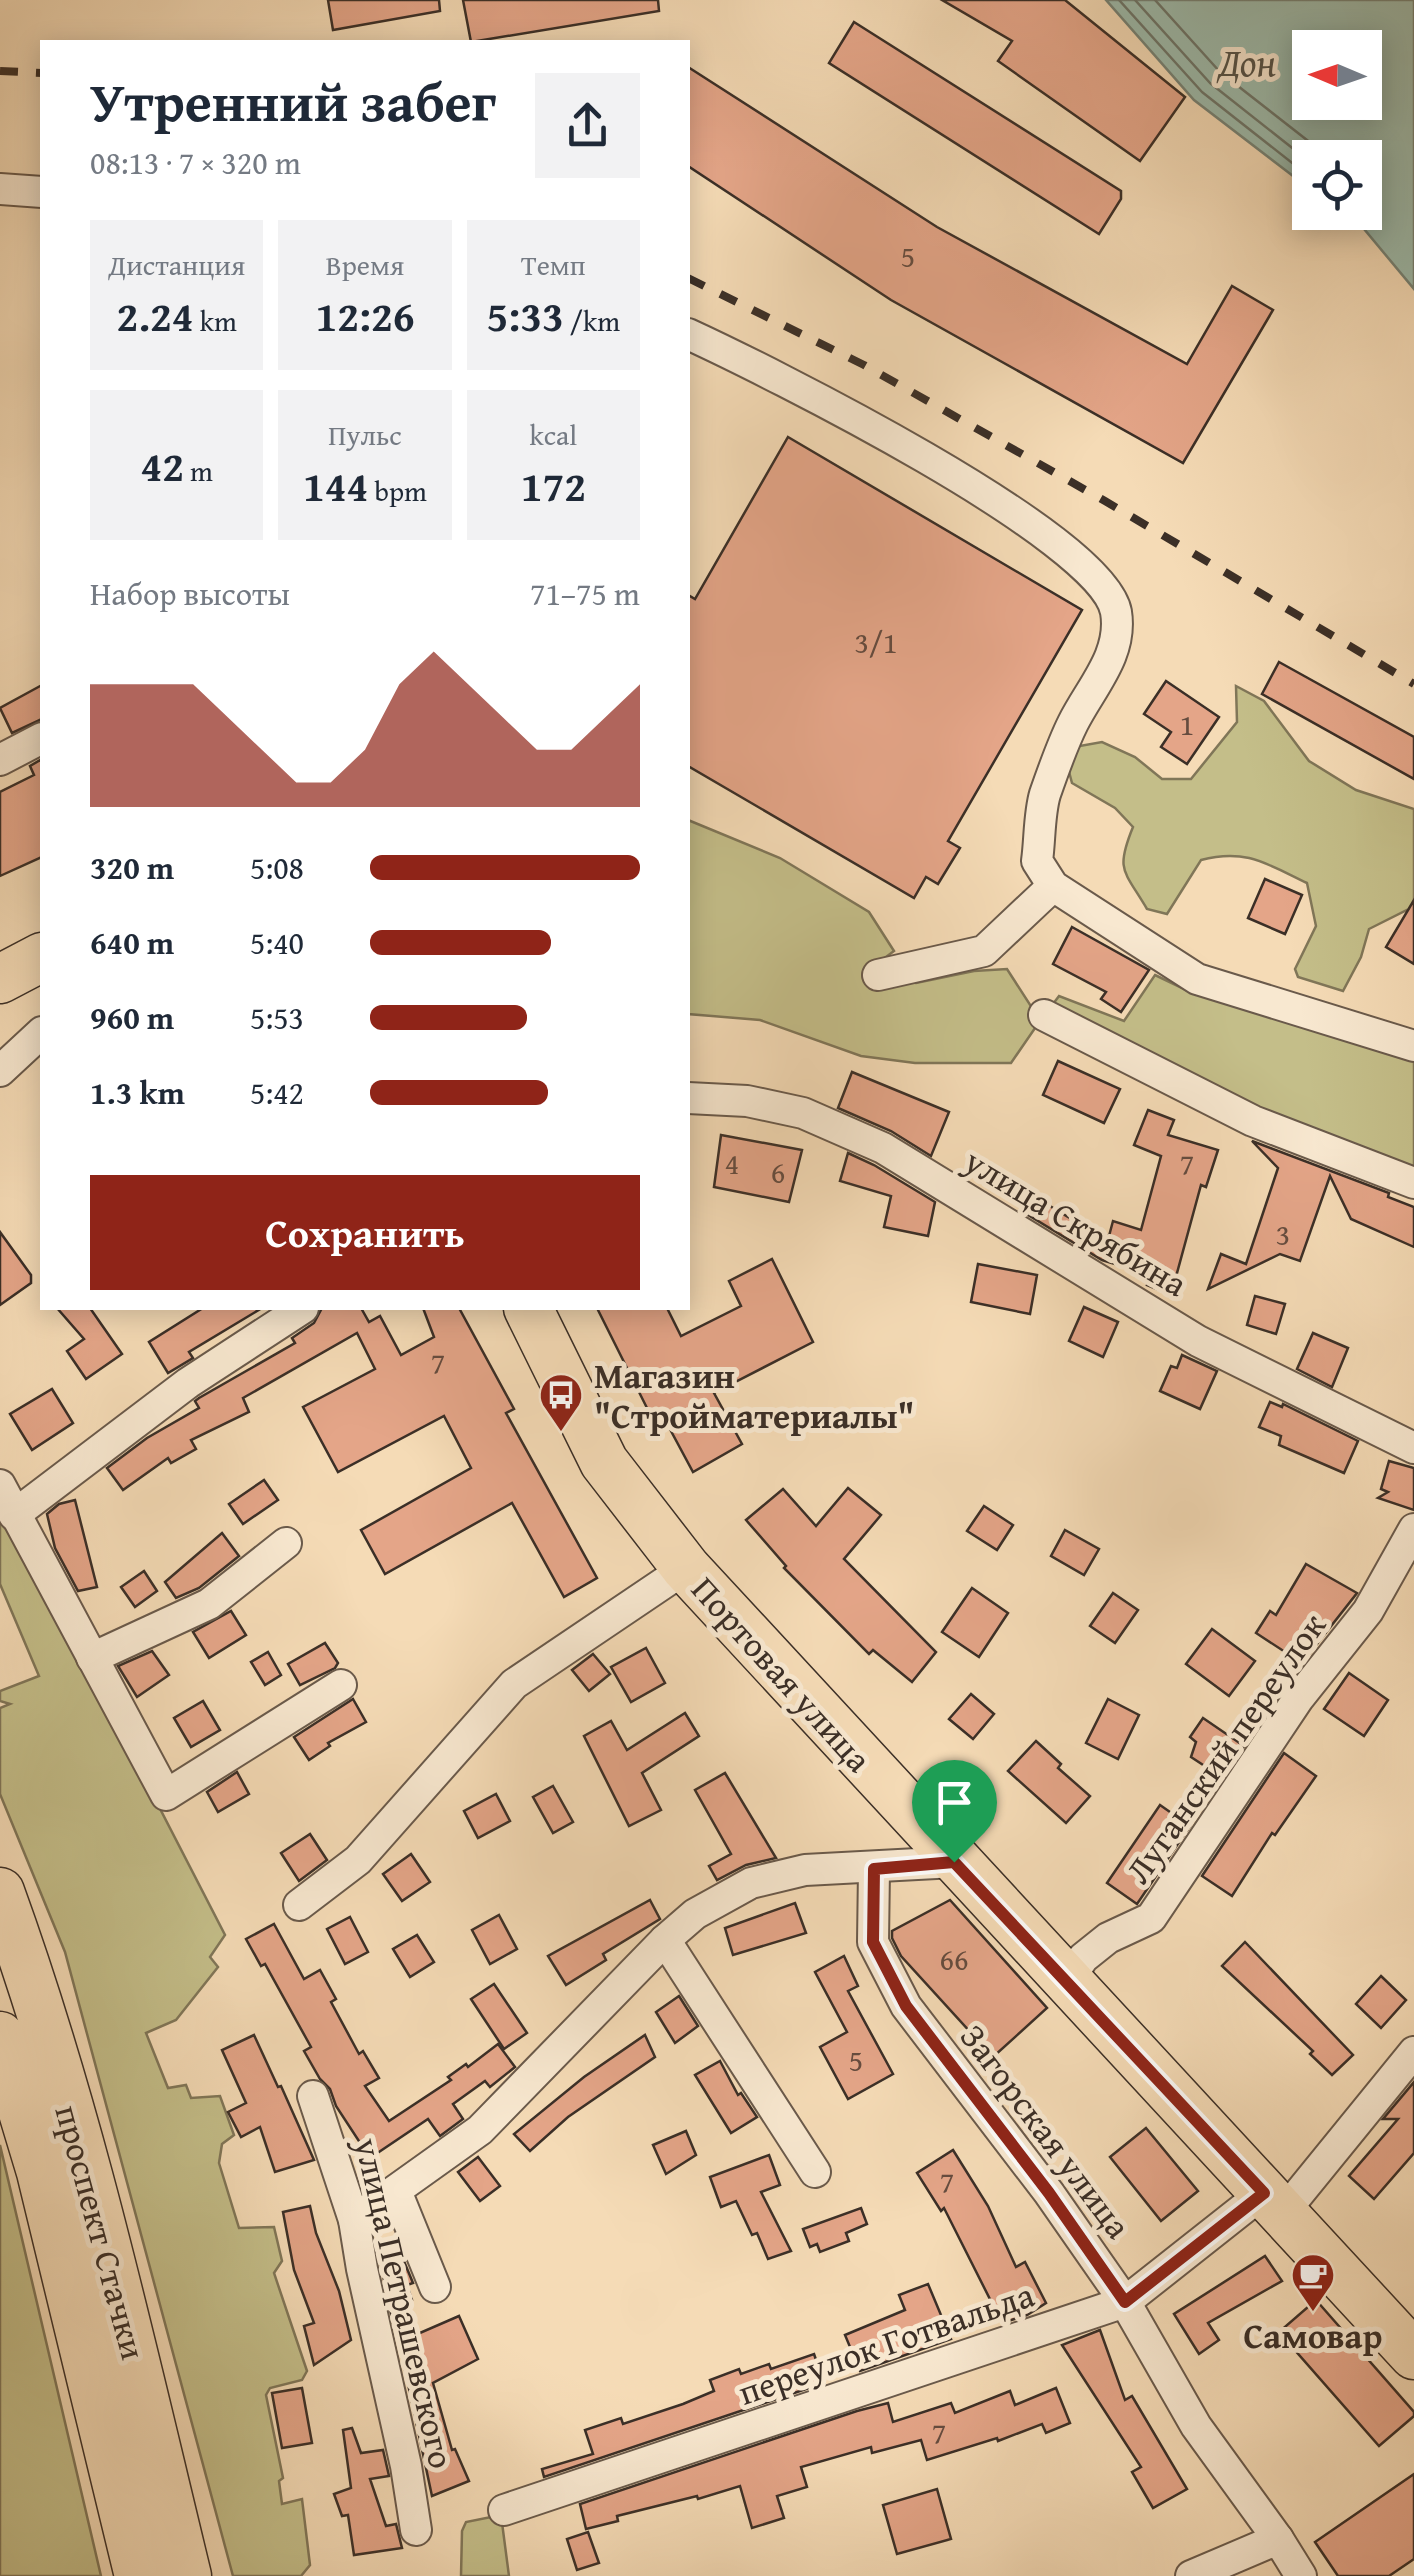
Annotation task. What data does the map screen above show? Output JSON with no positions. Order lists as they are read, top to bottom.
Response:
{
  "streets": {
    "main road": ["Портовая улица", "проспект Стачки"],
    "street": [
      "улица Скрябина",
      "Луганский переулок",
      "Загорская улица",
      "улица Петрашевского",
      "переулок Готвальда"
    ]
  },
  "crossings": [
    ["Портовая улица", "Луганский переулок"],
    ["Портовая улица", "переулок Готвальда"],
    ["Загорская улица", "переулок Готвальда"]
  ],
  "water": ["Дон"],
  "places": {
    "bus stop": ["Магазин \"Стройматериалы\""],
    "cafe": ["Самовар"]
  },
  "house_numbers": [
    "5",
    "3/1",
    "1",
    "4",
    "7",
    "6",
    "3",
    "7",
    "66",
    "5",
    "7",
    "7"
  ],
  "north": "left",
  "page": {
    "heading": ["Утренний забег", "08:13 · 7 × 320 m"],
    "stats": [
      ["Дистанция", "2.24 km"],
      ["Время", "12:26"],
      ["Темп", "5:33 /km"],
      ["42 m"],
      ["Пульс", "144 bpm"],
      ["kcal", "172"]
    ],
    "chart": ["Набор высоты", "71–75 m"],
    "list": [
      {
        "name": "320 m",
        "note": "5:08"
      },
      {
        "name": "640 m",
        "note": "5:40"
      },
      {
        "name": "960 m",
        "note": "5:53"
      },
      {
        "name": "1.3 km",
        "note": "5:42"
      }
    ],
    "buttons": "Сохранить"
  }
}
